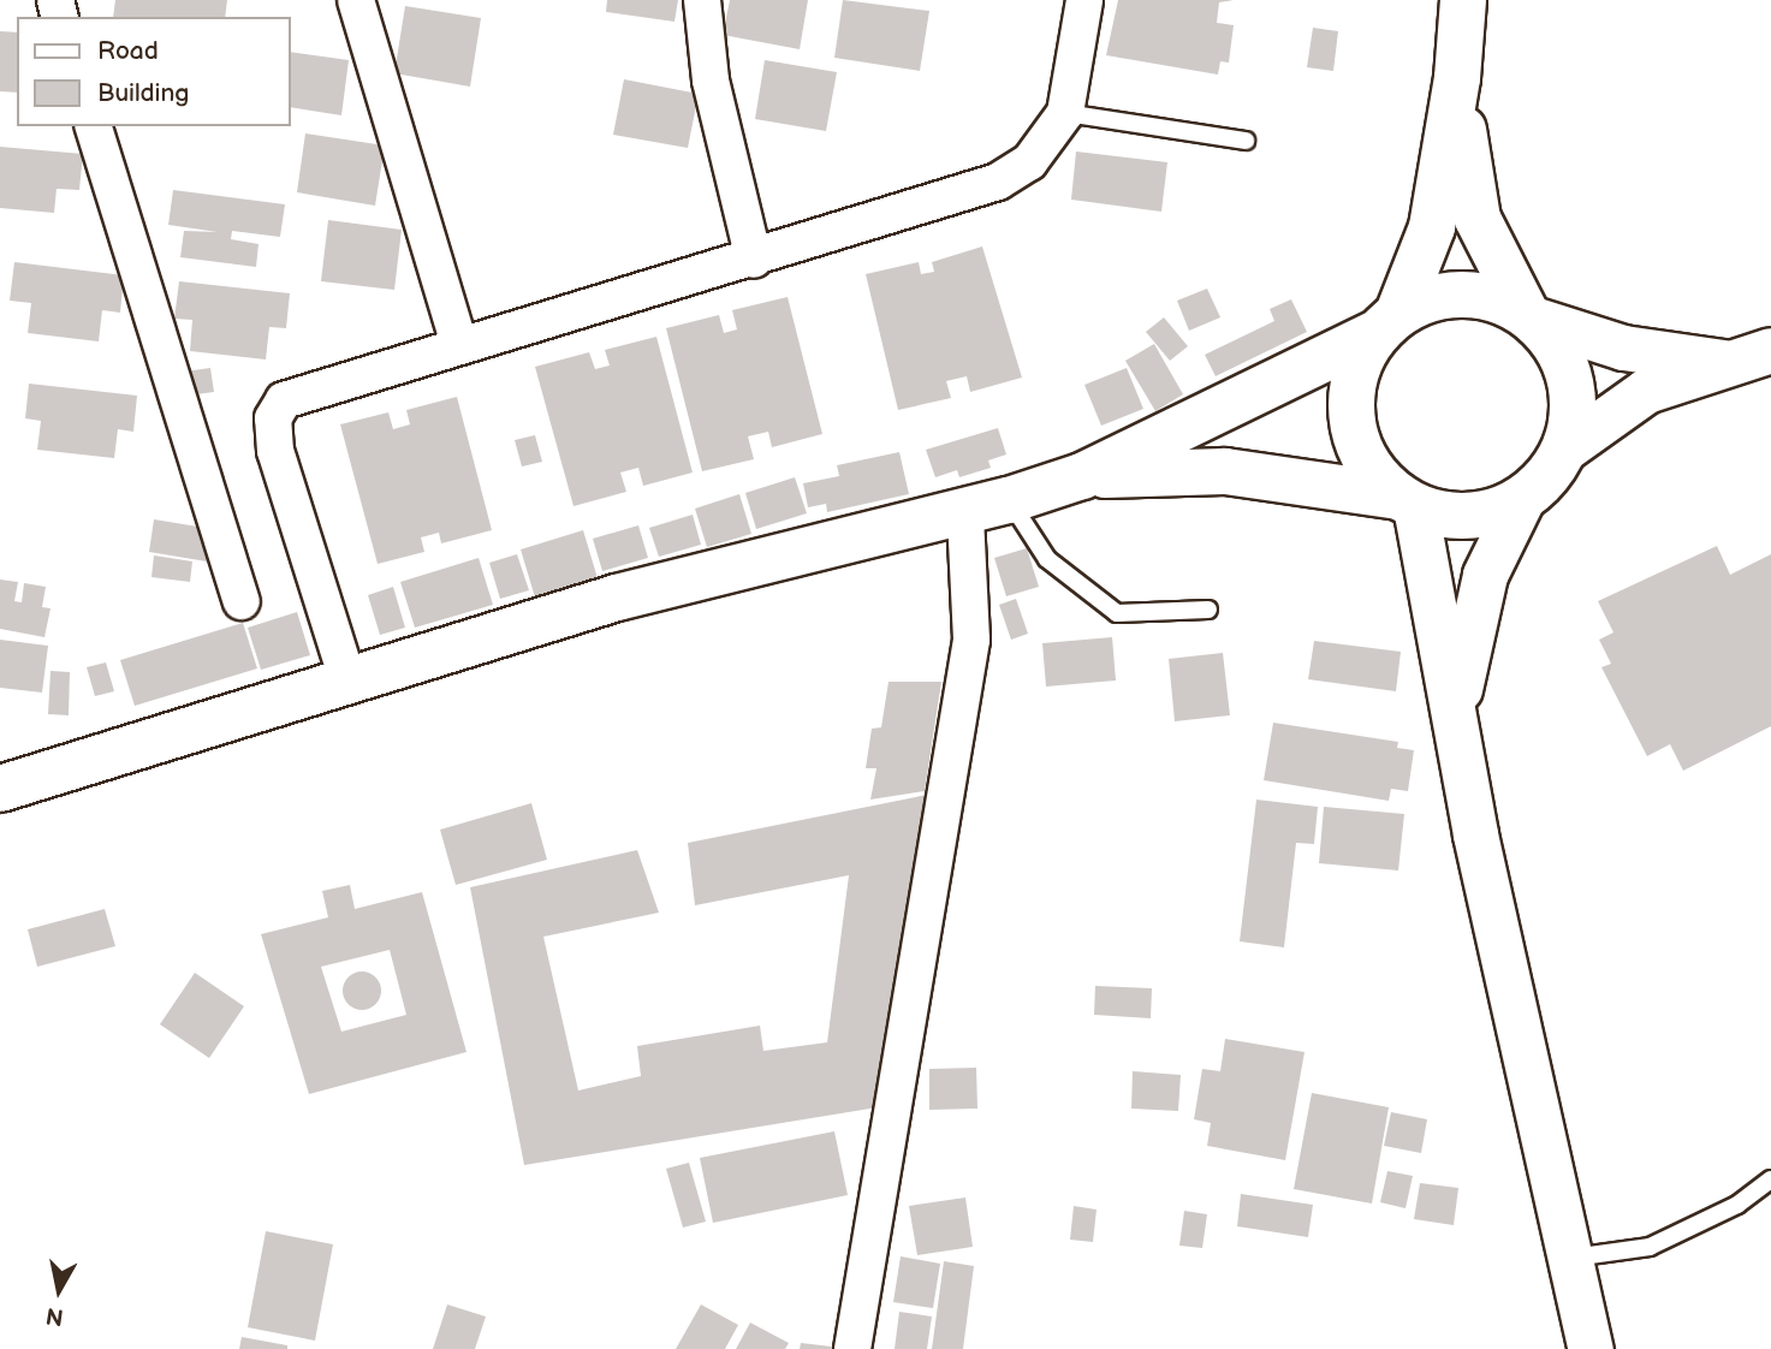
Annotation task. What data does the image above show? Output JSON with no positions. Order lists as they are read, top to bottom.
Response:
{
  "legend": ["Road", "Building"],
  "north": "bottom"
}
